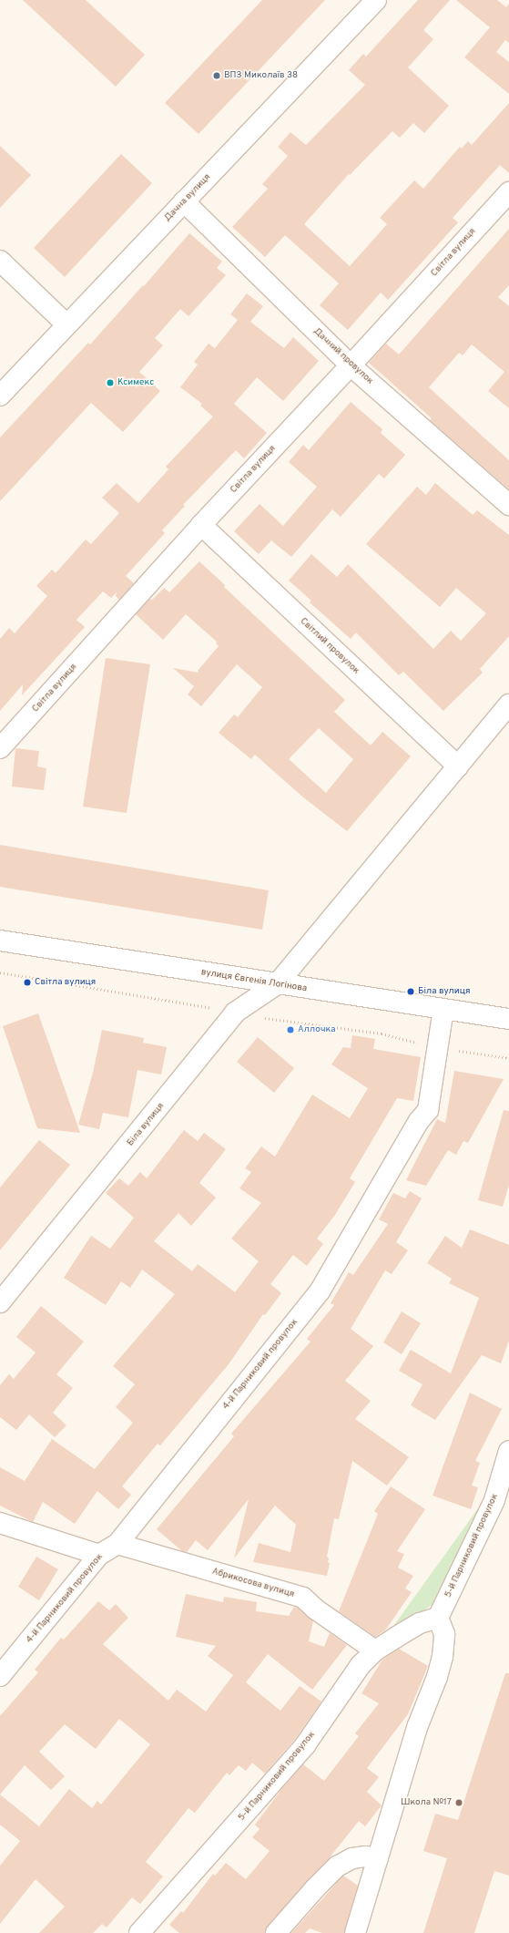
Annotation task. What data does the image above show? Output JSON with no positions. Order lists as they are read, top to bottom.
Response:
{
  "streets": {
    "street": [
      "Дачна вулиця",
      "Світла вулиця",
      "Дачний провулок",
      "Світлий провулок",
      "вулиця Євгенія Логінова",
      "Біла вулиця",
      "4-й Парниковий провулок",
      "5-й Парниковий провулок",
      "Абрикосова вулиця"
    ]
  },
  "crossings": [
    ["Дачна вулиця", "Дачний провулок"],
    ["Світла вулиця", "Дачний провулок"],
    ["Світла вулиця", "Світлий провулок"],
    ["Світлий провулок", "Біла вулиця"],
    ["вулиця Євгенія Логінова", "Біла вулиця"],
    ["вулиця Євгенія Логінова", "4-й Парниковий провулок"],
    ["4-й Парниковий провулок", "Абрикосова вулиця"],
    ["5-й Парниковий провулок", "Абрикосова вулиця"]
  ],
  "places": [
    "ВПЗ Миколаїв 38",
    "Ксимекс",
    "Світла вулиця",
    "Біла вулиця",
    "Аллочка",
    "Школа №17"
  ]
}
